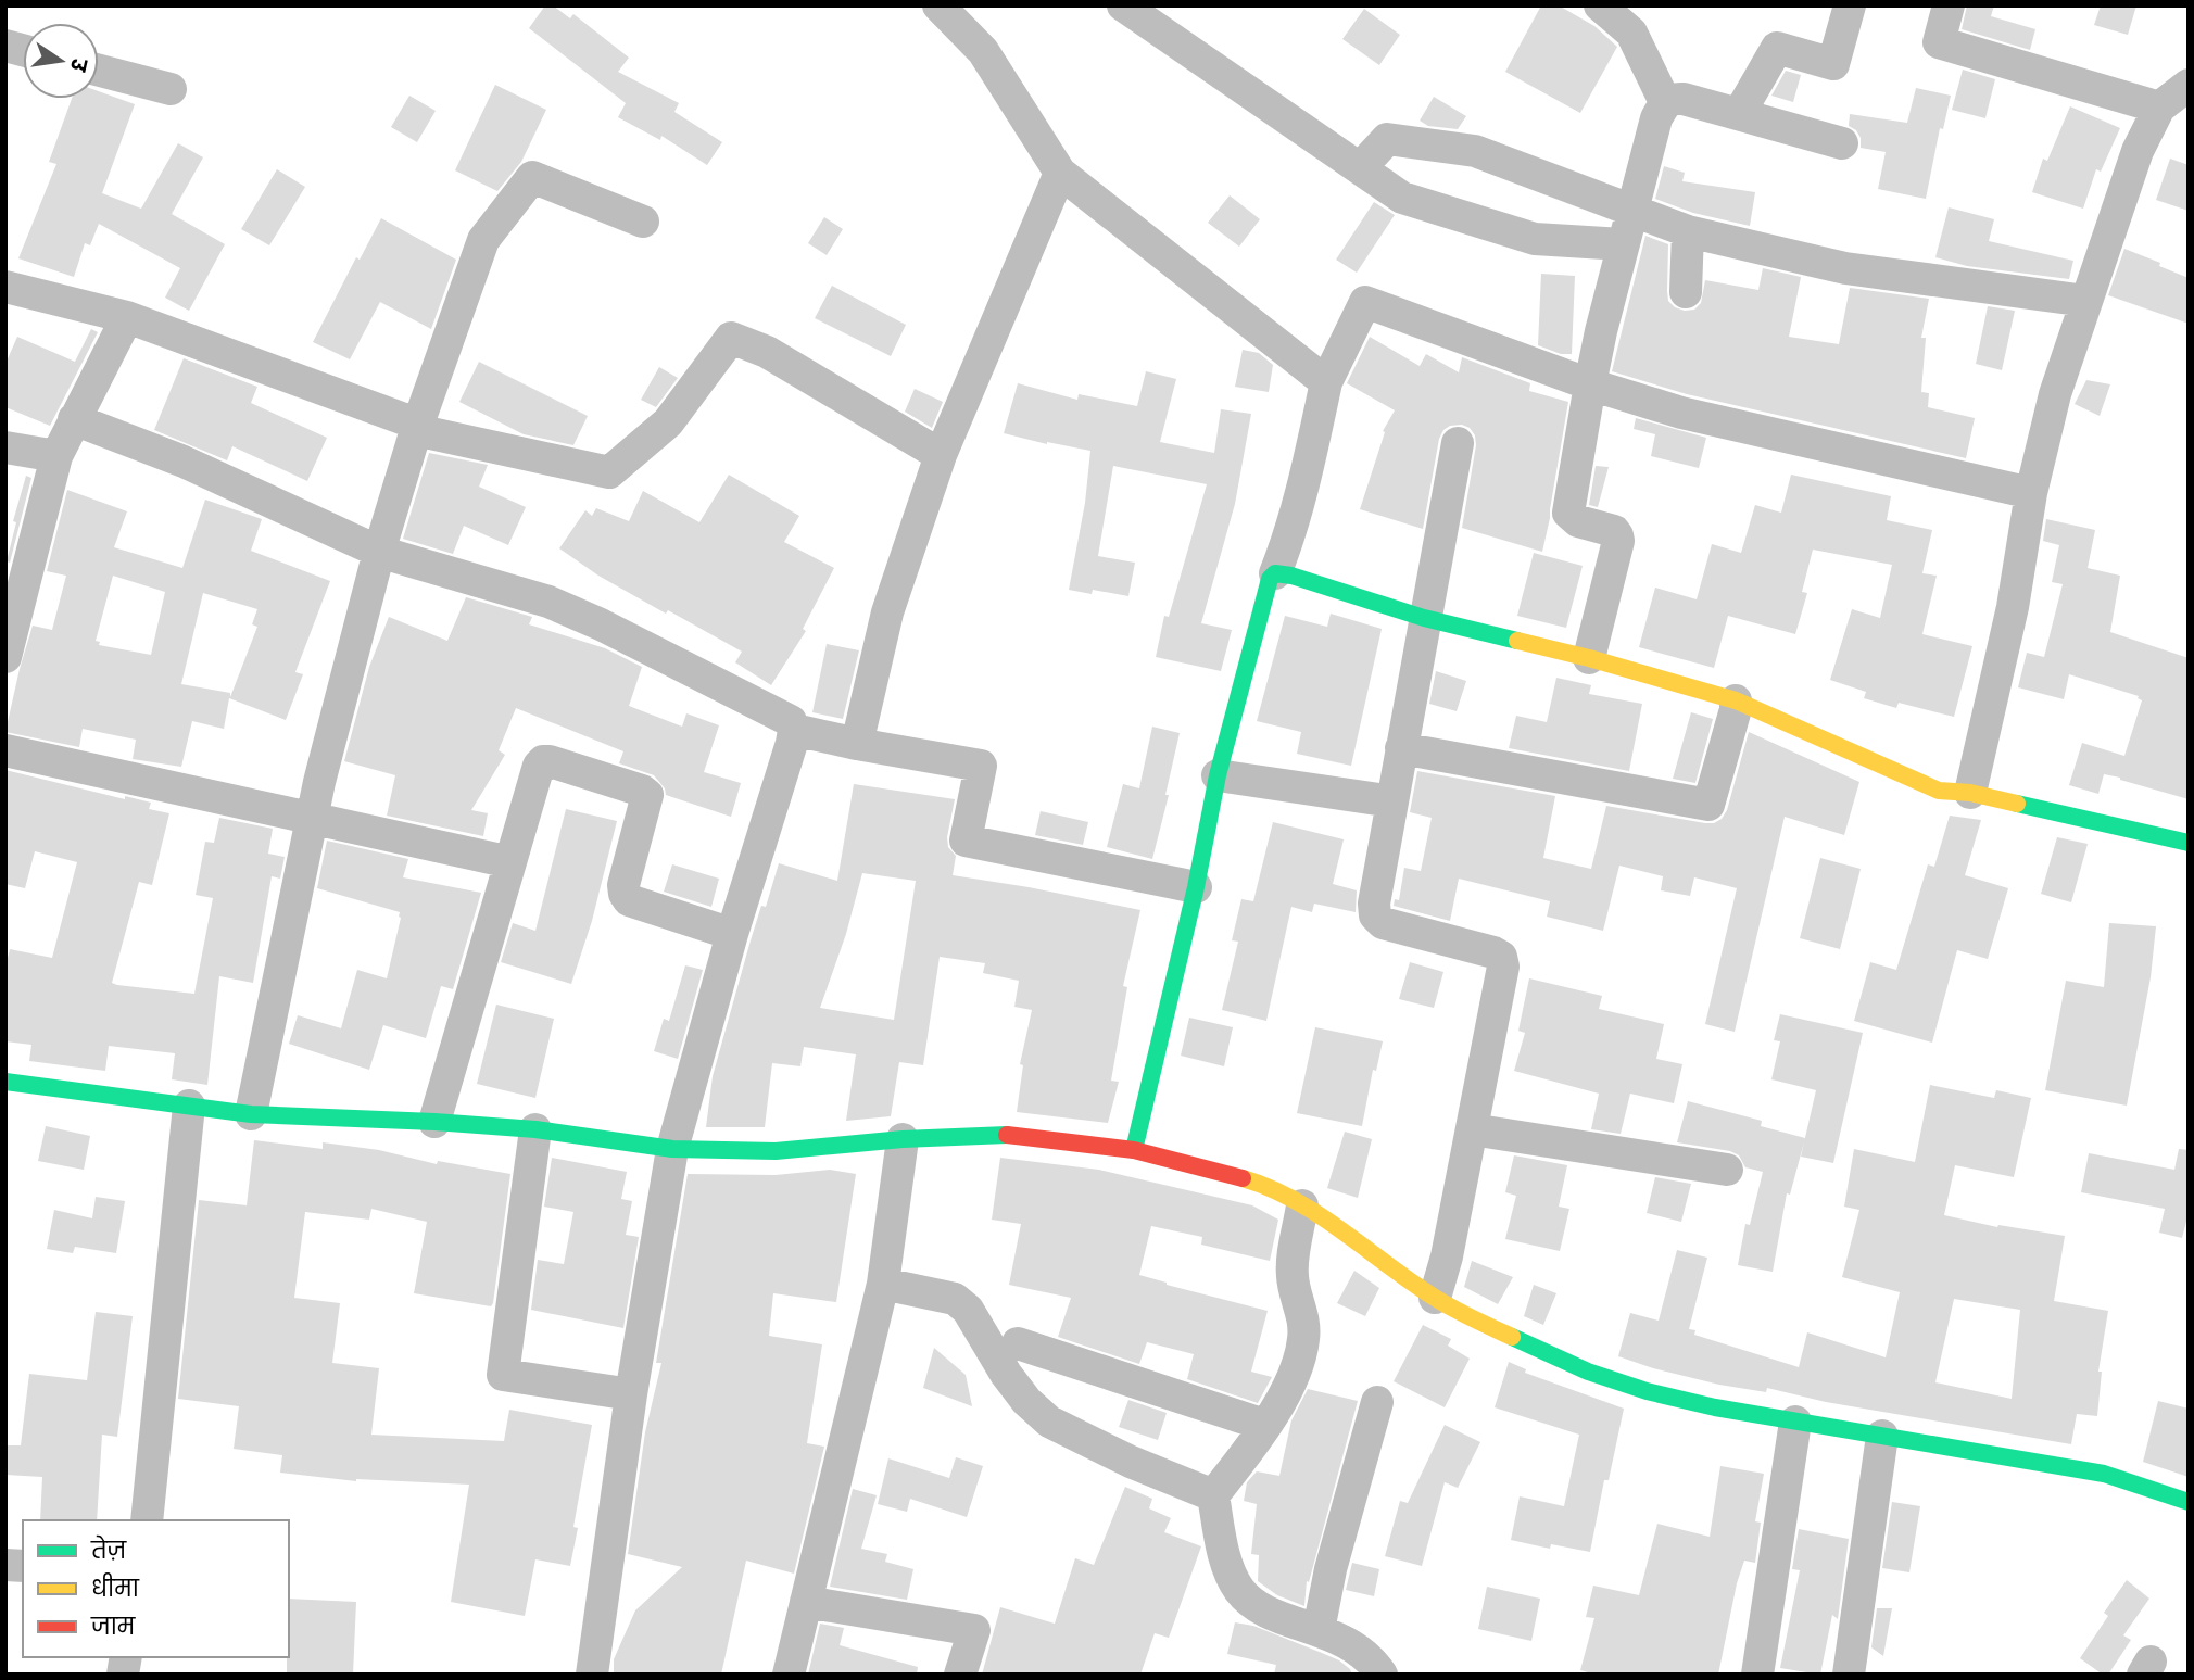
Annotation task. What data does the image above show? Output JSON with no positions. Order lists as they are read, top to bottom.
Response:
{
  "legend": ["तेज़", "धीमा", "जाम"],
  "north": "right"
}
